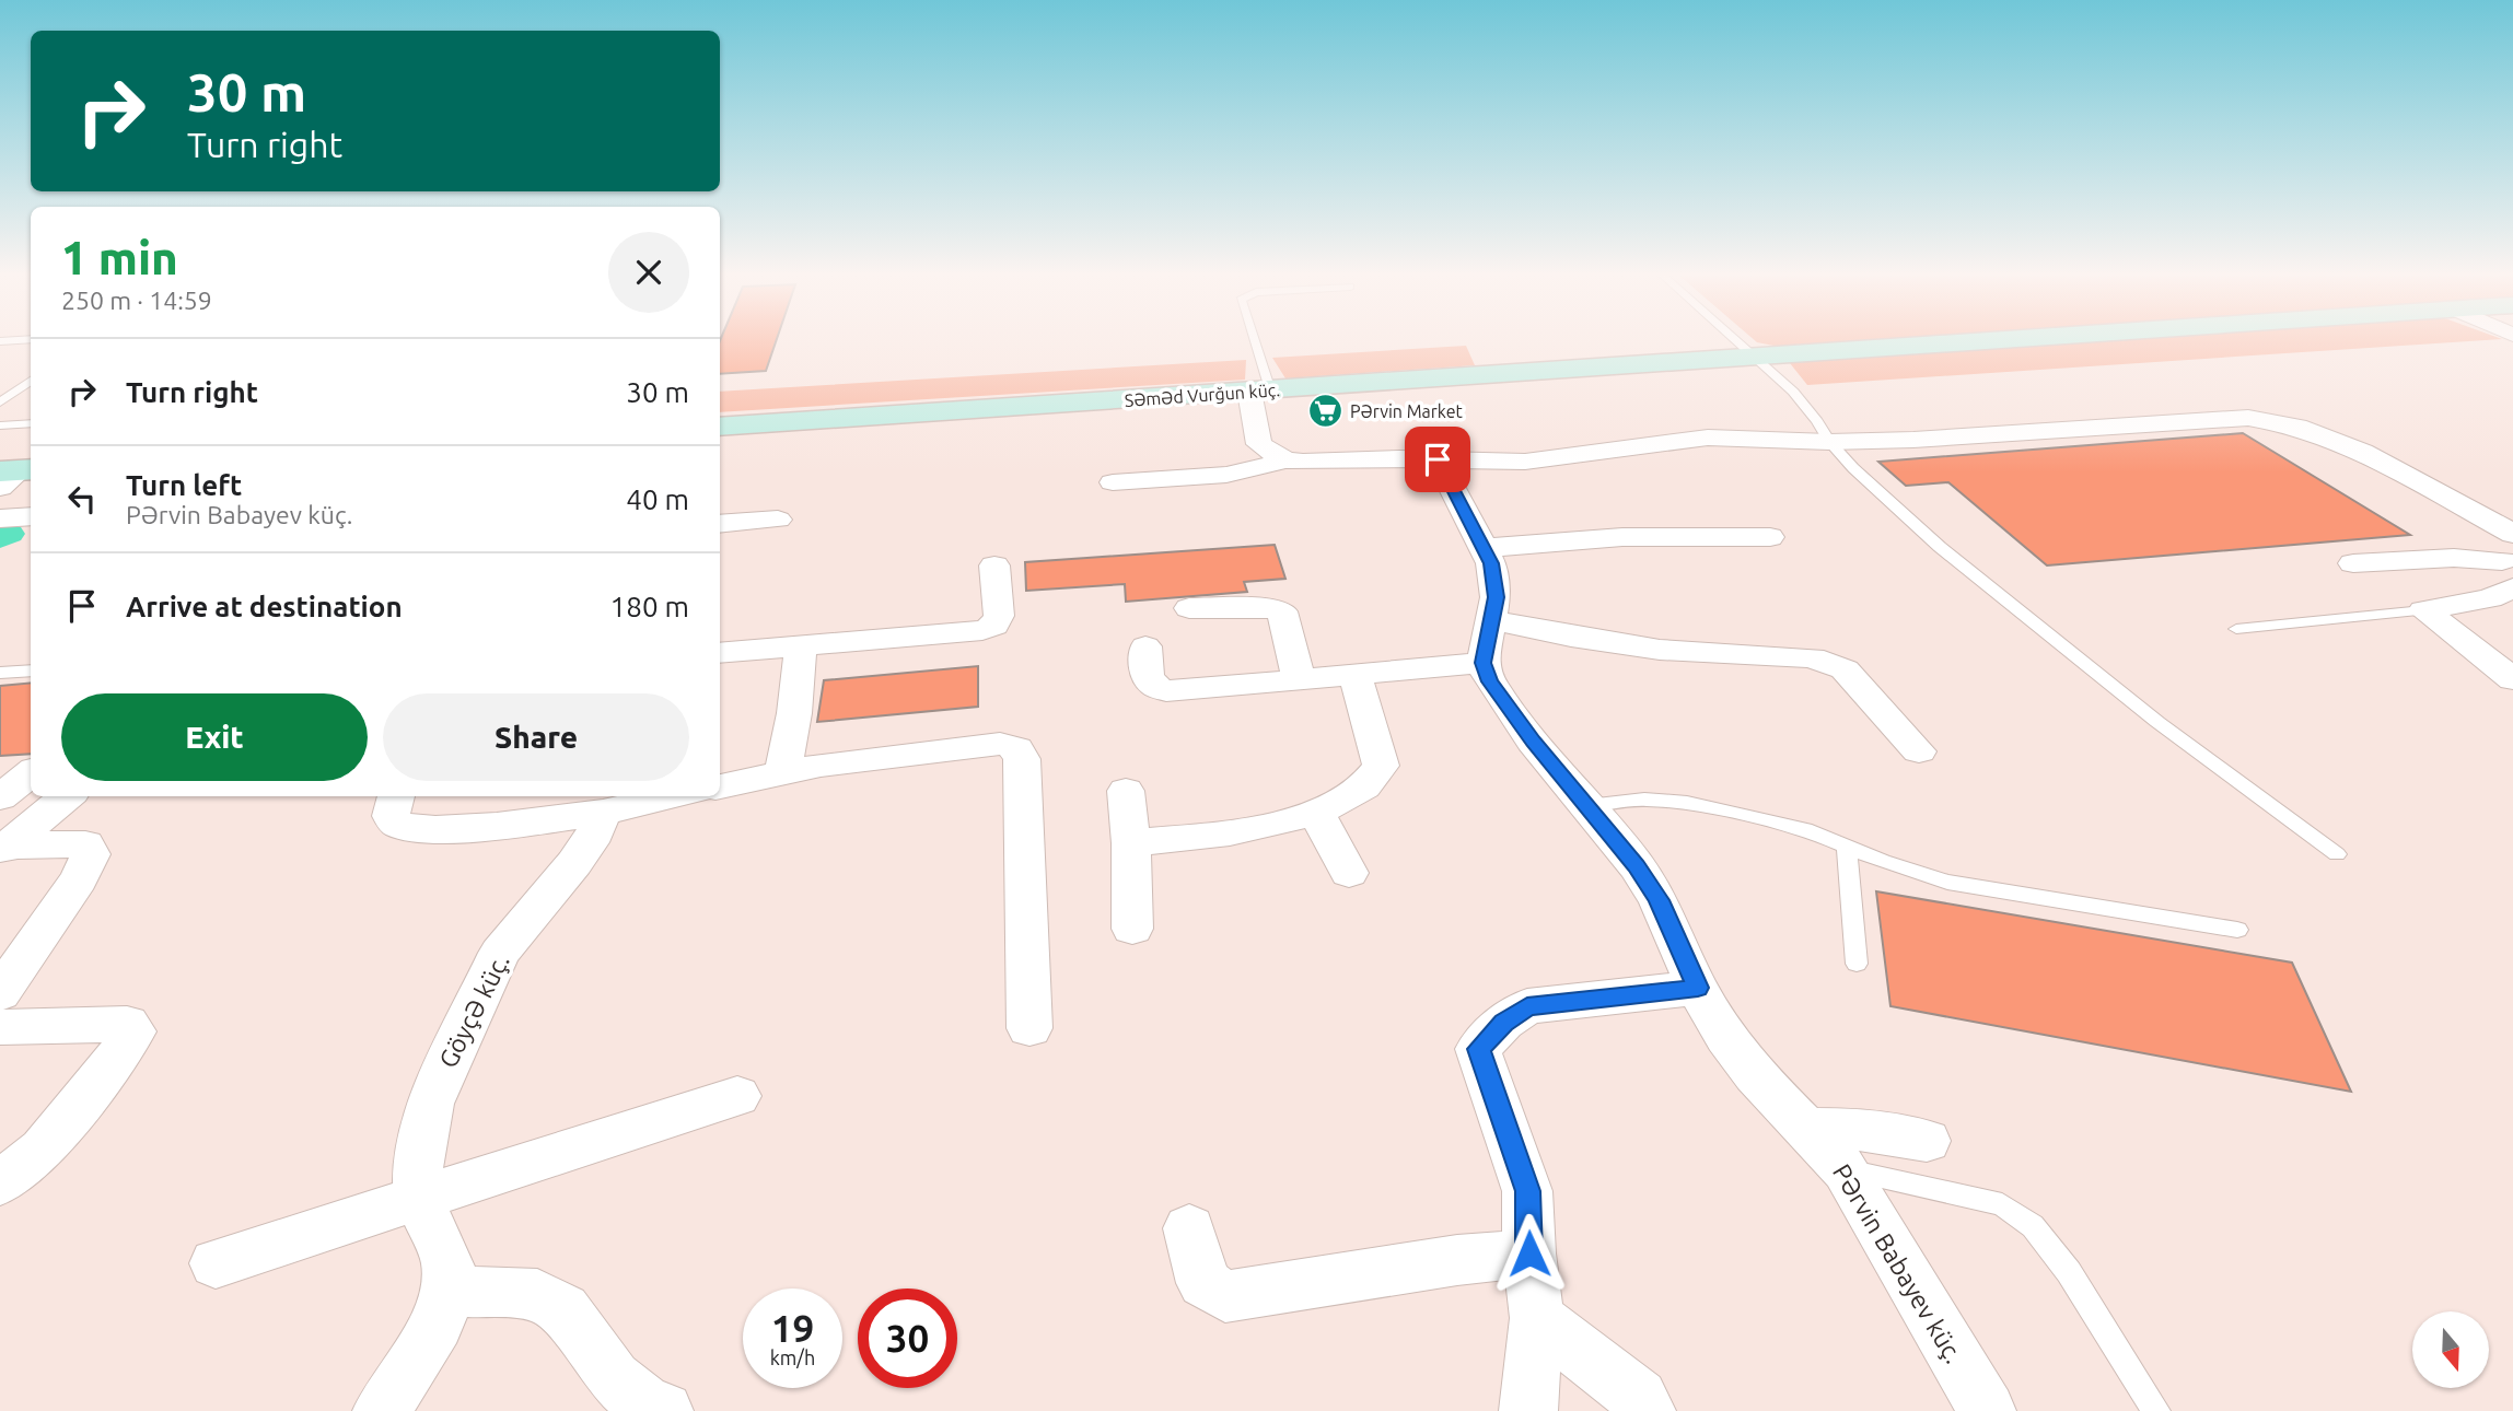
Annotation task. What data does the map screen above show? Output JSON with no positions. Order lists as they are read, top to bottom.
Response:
{
  "streets": {
    "main road": ["Səməd Vurğun küç."],
    "street": ["Göyçə küç.", "Pərvin Babayev küç."]
  },
  "places": {
    "supermarket": ["Pərvin Market"]
  },
  "north": "bottom",
  "page": {
    "turn": ["30 m", "Turn right"],
    "heading": ["1 min", "250 m · 14:59"],
    "list": [
      {
        "name": "Turn right",
        "value": "30 m"
      },
      {
        "name": "Turn left",
        "note": "Pərvin Babayev küç.",
        "value": "40 m"
      },
      {
        "name": "Arrive at destination",
        "value": "180 m"
      }
    ],
    "buttons": ["Exit", "Share"],
    "speed": "19 km/h",
    "limit": "30"
  }
}
